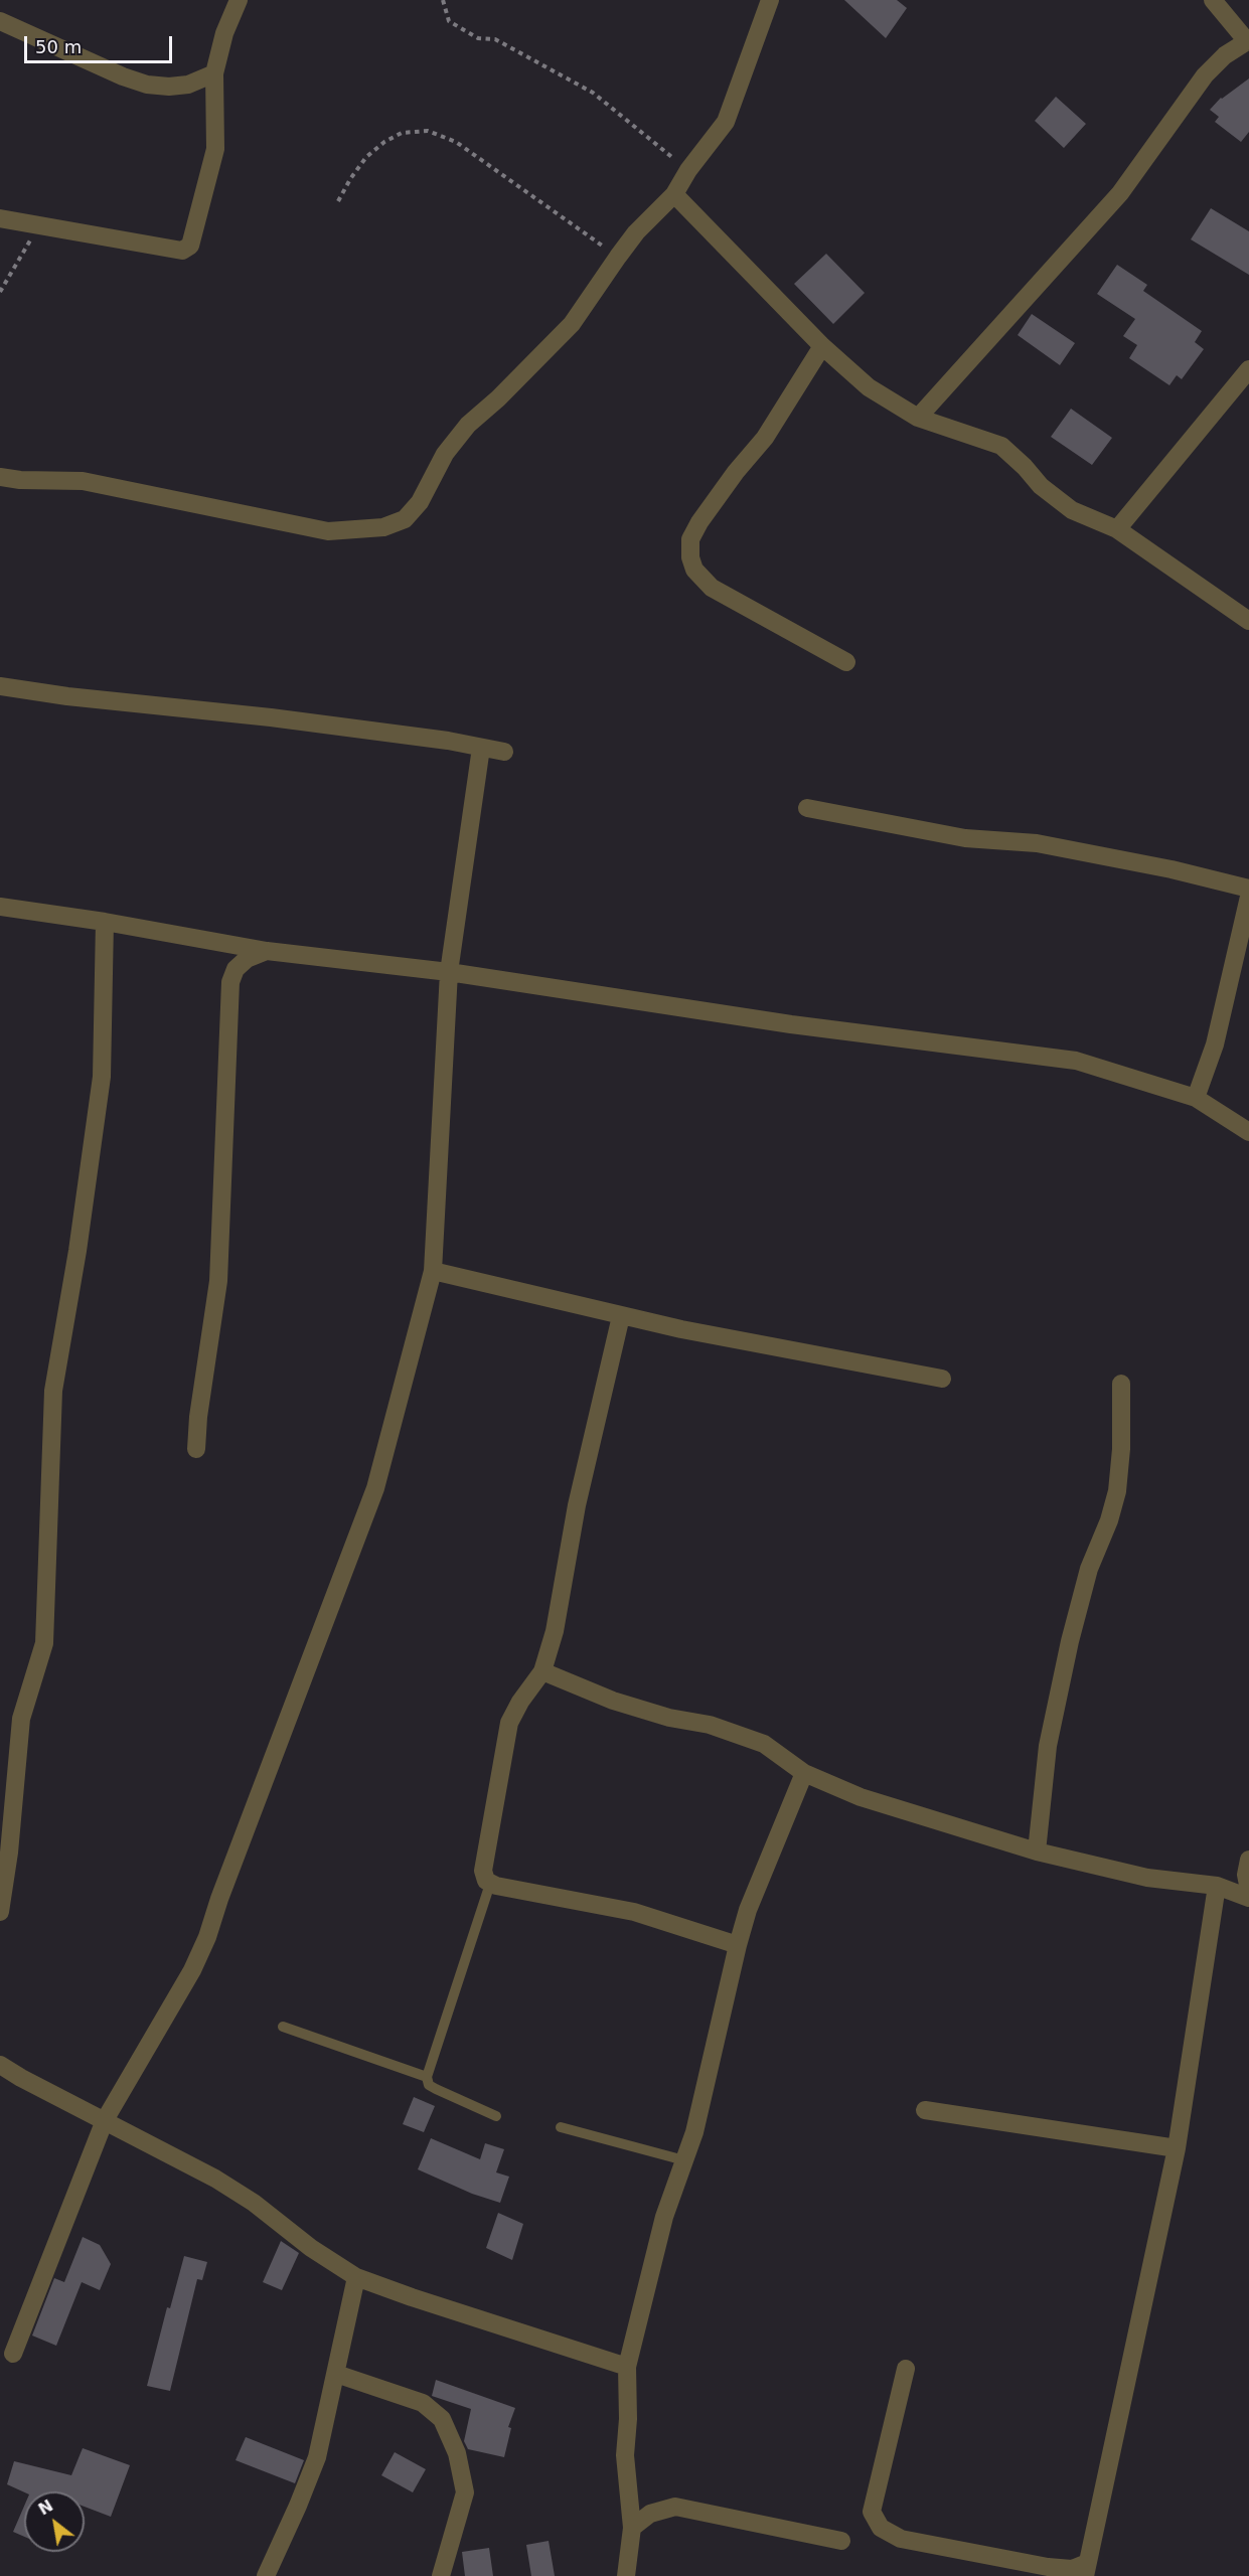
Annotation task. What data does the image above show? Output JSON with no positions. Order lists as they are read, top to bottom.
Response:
{
  "scale_bar": "50 m",
  "north": "top left"
}
